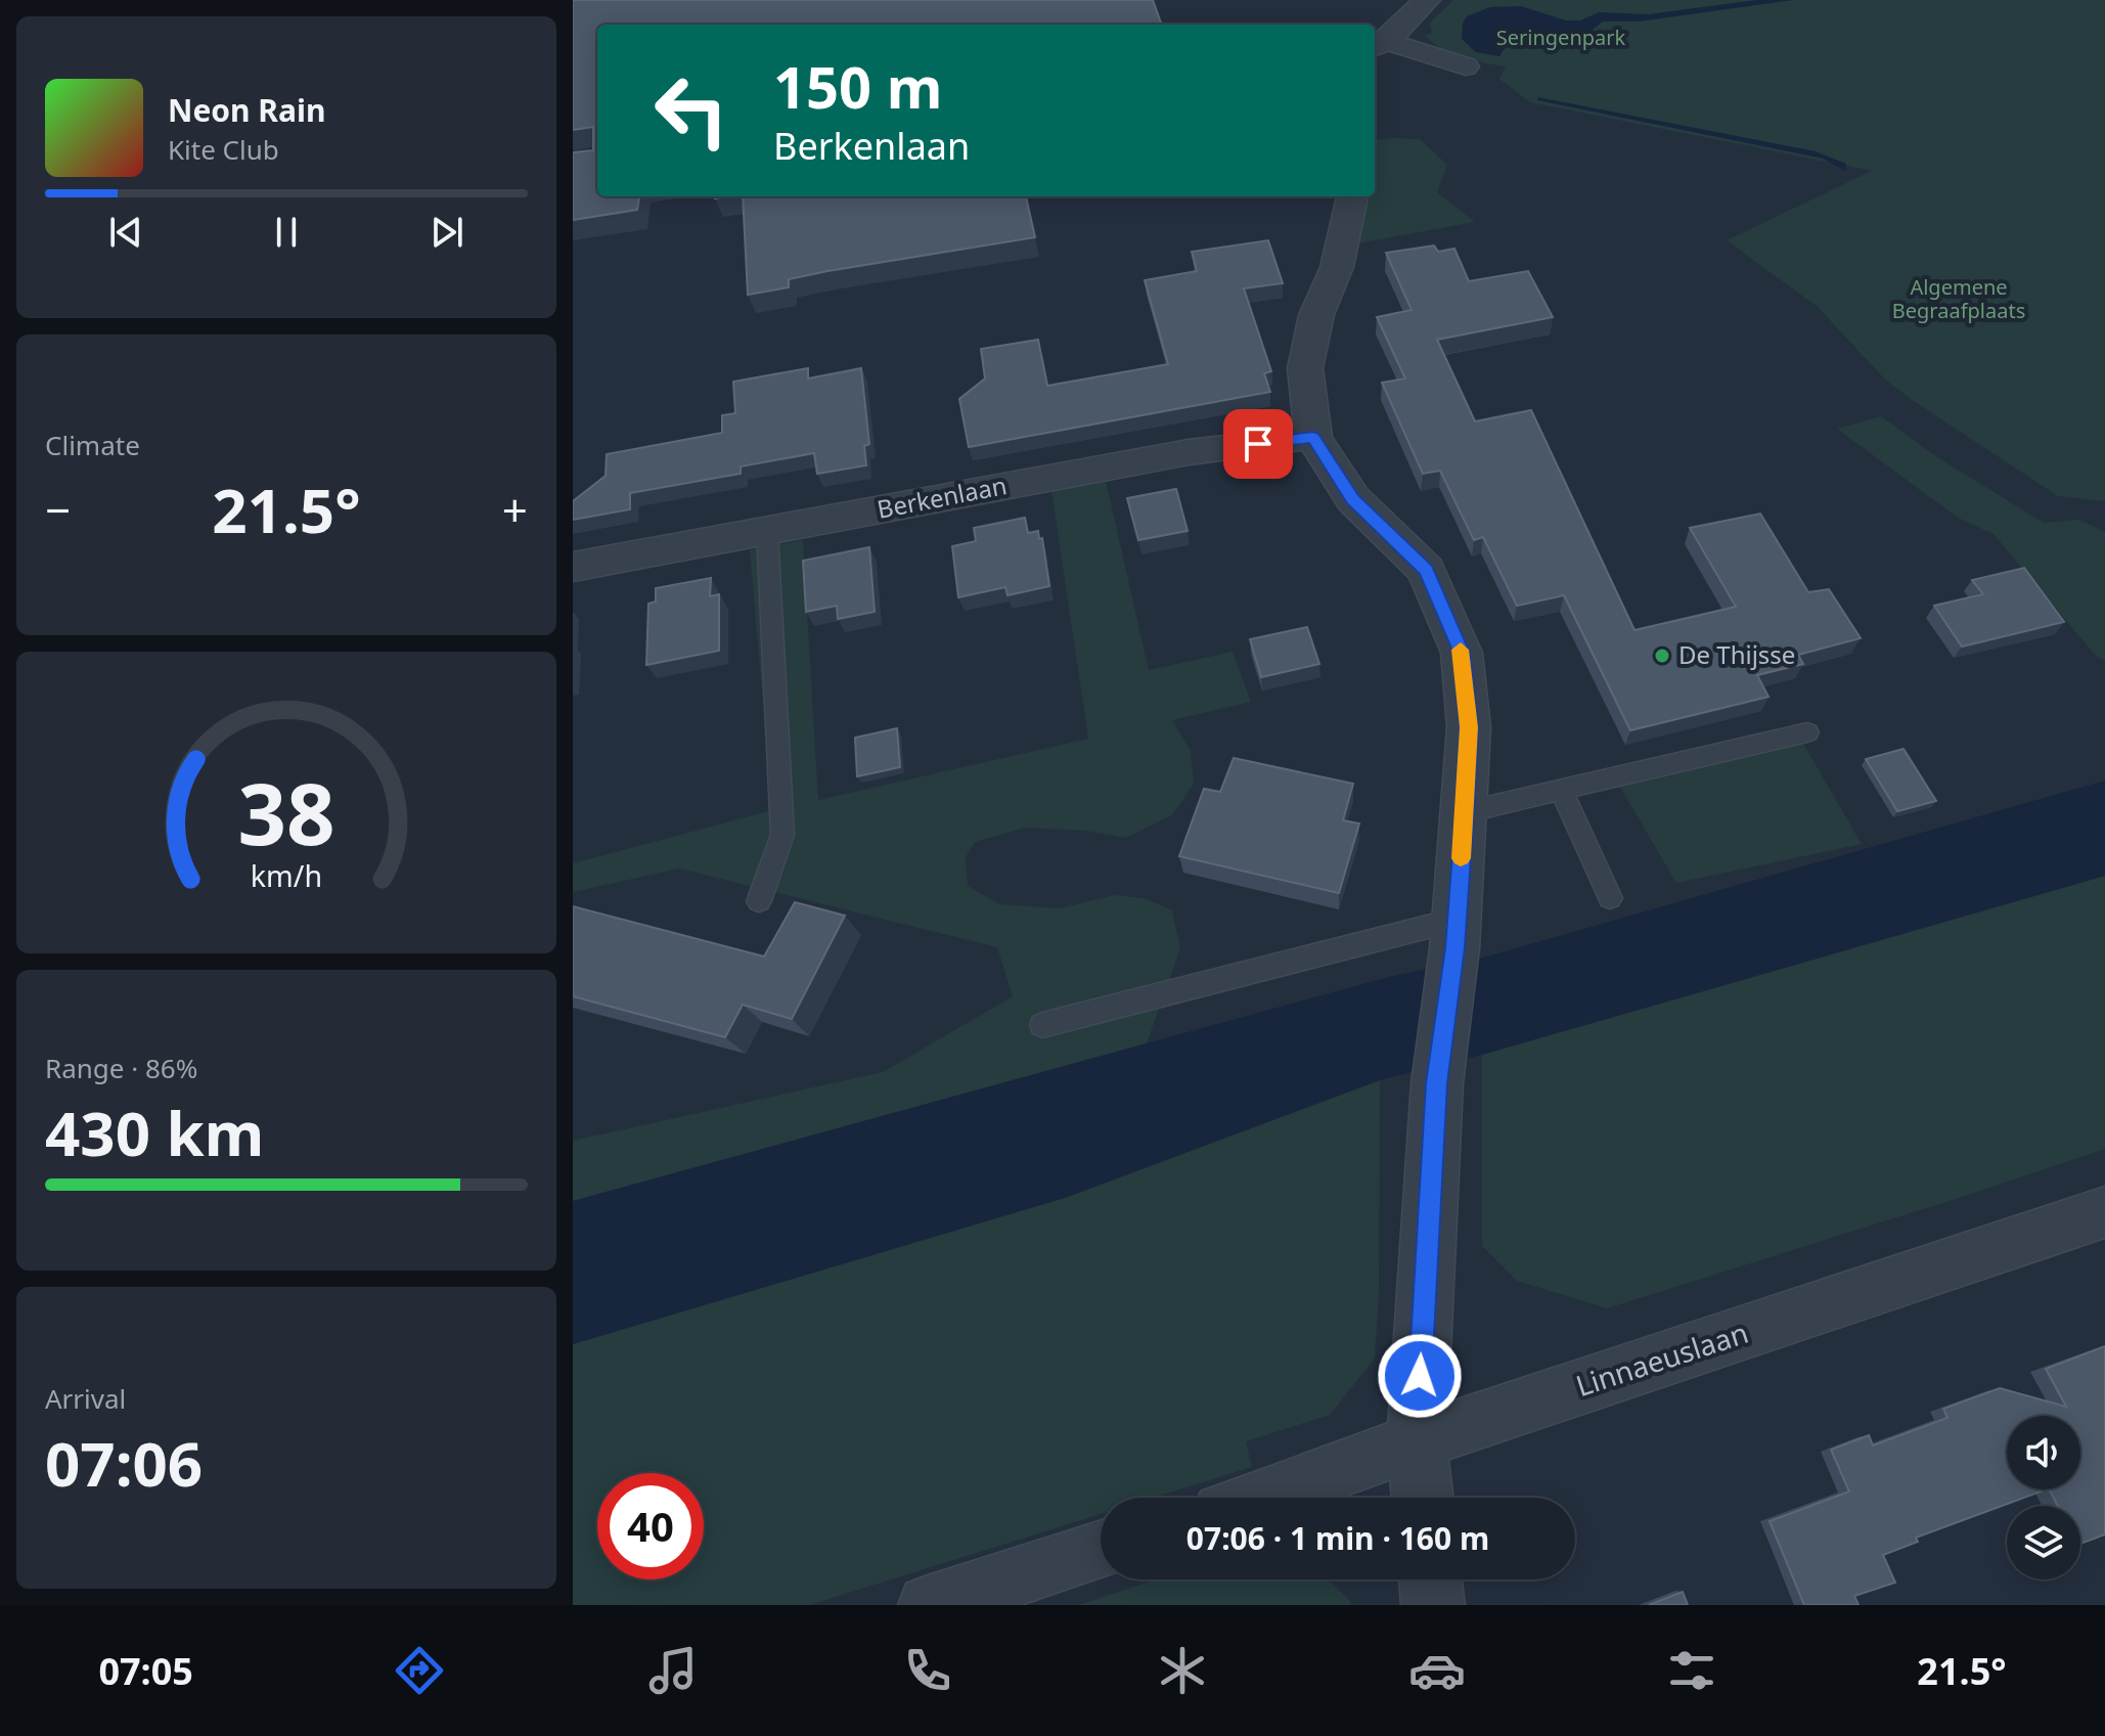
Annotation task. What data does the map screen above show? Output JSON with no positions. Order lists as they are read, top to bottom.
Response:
{
  "streets": {
    "street": ["Berkenlaan", "Linnaeuslaan"]
  },
  "parks": ["Seringenpark", "Algemene Begraafplaats"],
  "places": ["De Thijsse"],
  "page": {
    "turn": ["150 m", "Berkenlaan"],
    "song": ["Neon Rain", "Kite Club"],
    "tile": [
      "Climate",
      ["Range · 86%", "430 km"],
      ["Arrival", "07:06"]
    ],
    "heat": ["−", "21.5°", "+"],
    "limit": "40",
    "trip": "07:06 · 1 min · 160 m",
    "tabs": ["07:05", "21.5°"],
    "gauge": ["38", "km/h"]
  }
}
